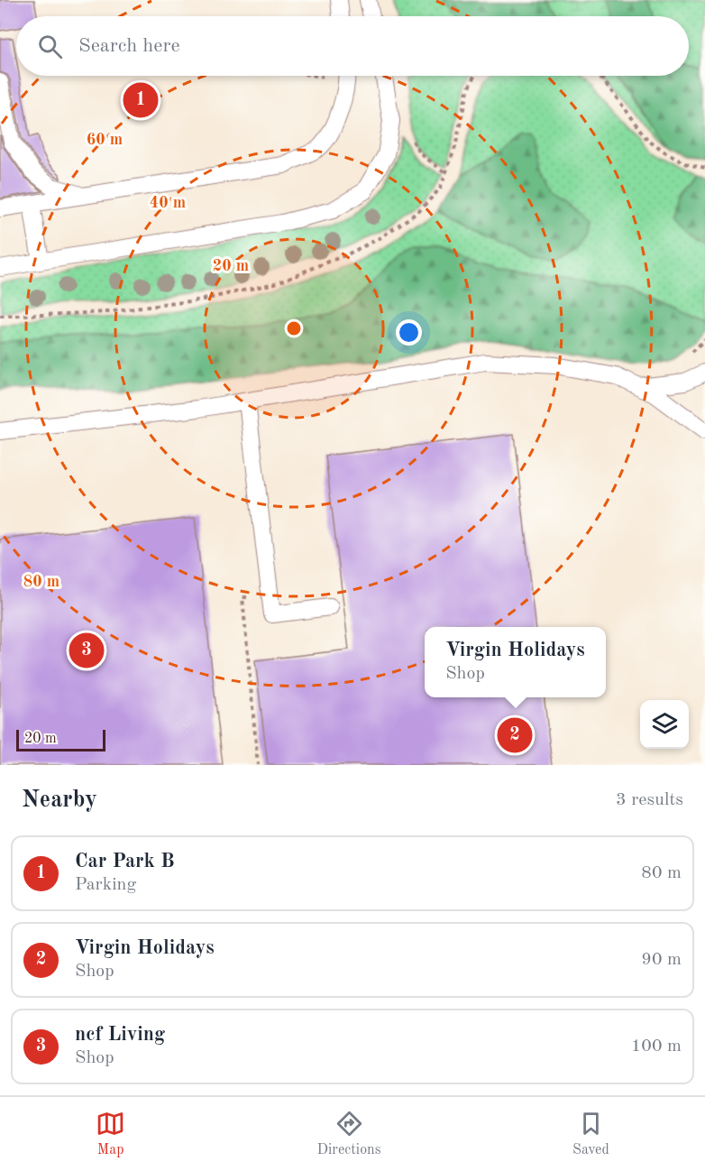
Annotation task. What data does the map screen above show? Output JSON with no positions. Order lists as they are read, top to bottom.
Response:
{
  "scale_bar": "20 m",
  "page": {
    "search": "Search here",
    "pins": ["1", "3", "2"],
    "popup": ["Virgin Holidays", "Shop"],
    "scale": "20 m",
    "heading": ["Nearby", "3 results"],
    "list": [
      {
        "mark": "1",
        "name": "Car Park B",
        "note": "Parking",
        "value": "80 m"
      },
      {
        "mark": "2",
        "name": "Virgin Holidays",
        "note": "Shop",
        "value": "90 m"
      },
      {
        "mark": "3",
        "name": "ncf Living",
        "note": "Shop",
        "value": "100 m"
      }
    ],
    "nav": ["Map", "Directions", "Saved"]
  },
  "rings": [
    "60 m",
    "40 m",
    "20 m",
    "80 m"
  ]
}
